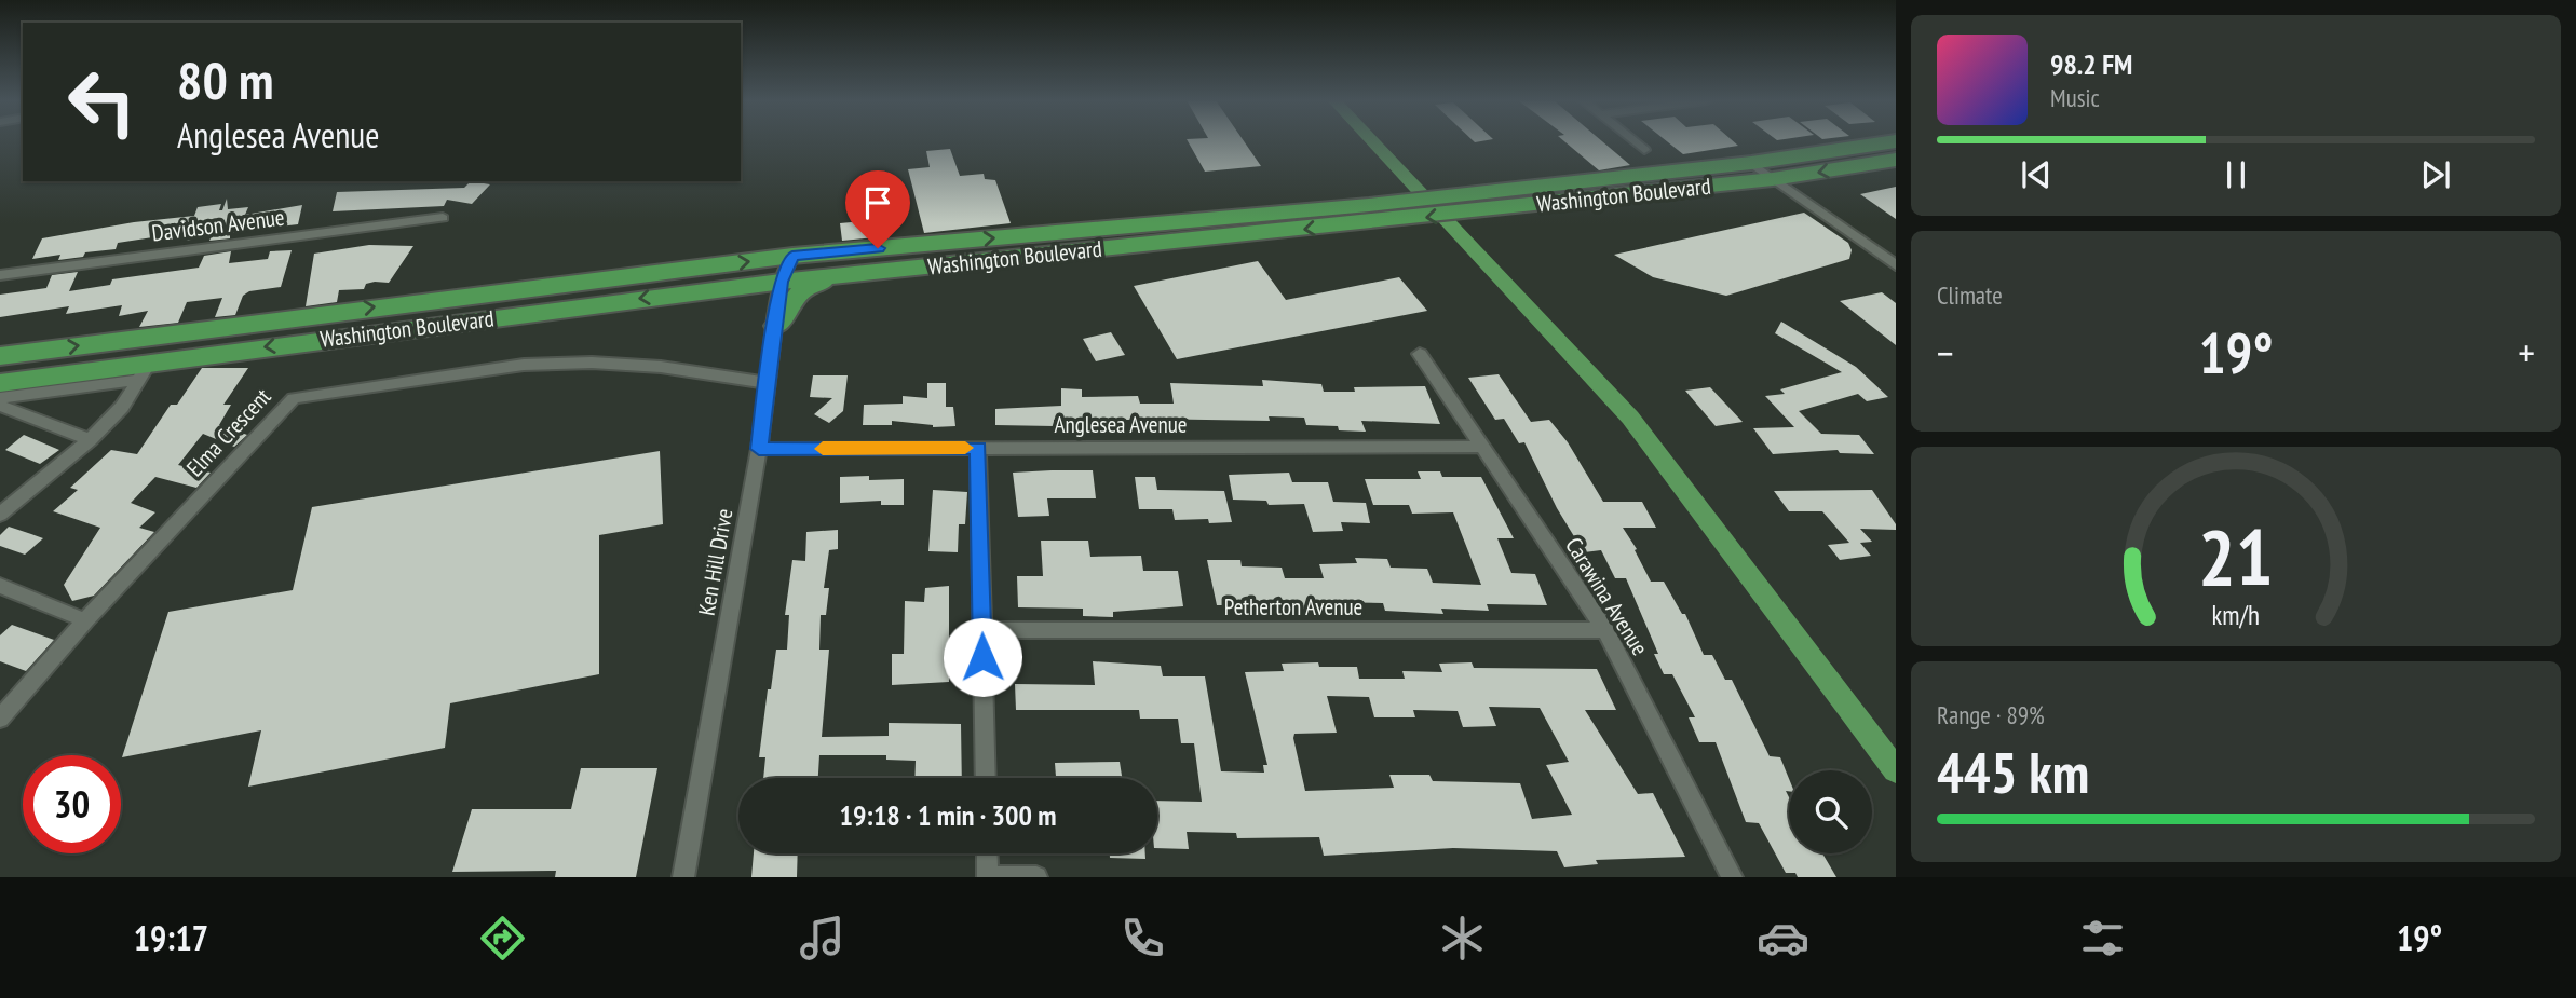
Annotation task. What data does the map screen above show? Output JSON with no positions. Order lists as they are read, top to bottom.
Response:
{
  "streets": {
    "highway": ["Washington Boulevard"],
    "street": [
      "Davidson Avenue",
      "Anglesea Avenue",
      "Elma Crescent",
      "Ken Hill Drive",
      "Carawina Avenue",
      "Petherton Avenue"
    ]
  },
  "crossings": [
    ["Washington Boulevard", "Ken Hill Drive"],
    ["Anglesea Avenue", "Ken Hill Drive"],
    ["Anglesea Avenue", "Carawina Avenue"],
    ["Elma Crescent", "Ken Hill Drive"],
    ["Carawina Avenue", "Petherton Avenue"]
  ],
  "page": {
    "turn": ["80 m", "Anglesea Avenue"],
    "song": ["98.2 FM", "Music"],
    "tile": [
      "Climate",
      ["Range · 89%", "445 km"]
    ],
    "heat": ["−", "19°", "+"],
    "limit": "30",
    "trip": "19:18 · 1 min · 300 m",
    "tabs": ["19:17", "19°"],
    "gauge": ["21", "km/h"]
  }
}
